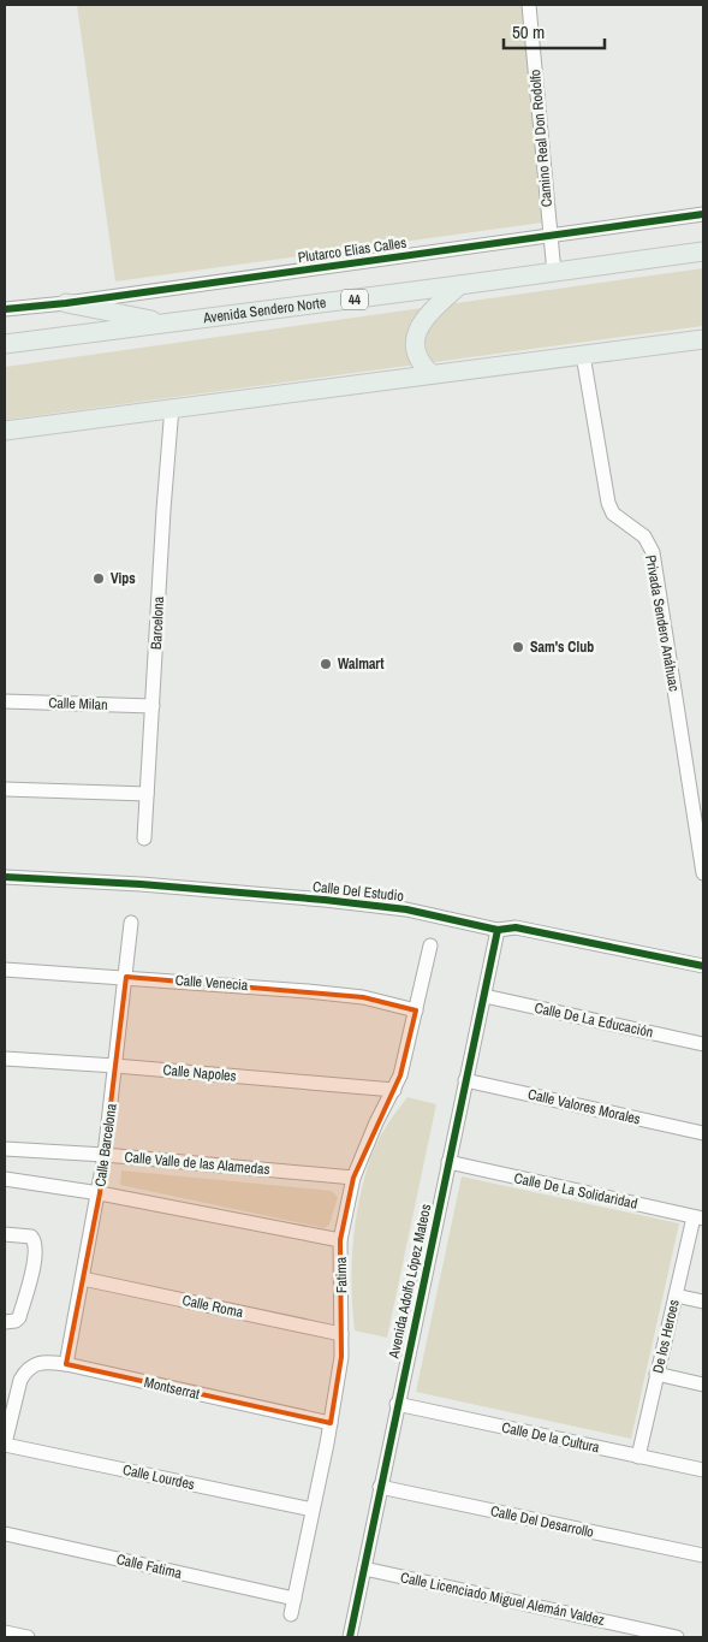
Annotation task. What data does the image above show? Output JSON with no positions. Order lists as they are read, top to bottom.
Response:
{
  "streets": {
    "main road": ["44", "Avenida Sendero Norte"],
    "street": [
      "Camino Real Don Rodolfo",
      "Plutarco Elias Calles",
      "Barcelona",
      "Privada Sendero Anáhuac",
      "Calle Milan",
      "Calle Del Estudio",
      "Calle Venecia",
      "Calle De La Educación",
      "Calle Napoles",
      "Calle Valores Morales",
      "Calle Barcelona",
      "Calle Valle de las Alamedas",
      "Calle De La Solidaridad",
      "Fatima",
      "Avenida Adolfo López Mateos",
      "Calle Roma",
      "De los Heroes",
      "Montserrat",
      "Calle De la Cultura",
      "Calle Lourdes",
      "Calle Del Desarrollo",
      "Calle Fatima",
      "Calle Licenciado Miguel Alemán Valdez"
    ]
  },
  "crossings": [
    ["Camino Real Don Rodolfo", "Plutarco Elias Calles"],
    ["Camino Real Don Rodolfo", "Avenida Sendero Norte"],
    ["Barcelona", "Calle Milan"],
    ["Calle Del Estudio", "Avenida Adolfo López Mateos"],
    ["Calle Venecia", "Calle Barcelona"],
    ["Calle Venecia", "Fatima"],
    ["Calle De La Educación", "Avenida Adolfo López Mateos"],
    ["Calle Napoles", "Calle Barcelona"],
    ["Calle Napoles", "Fatima"],
    ["Calle Valores Morales", "Avenida Adolfo López Mateos"],
    ["Calle Barcelona", "Calle Valle de las Alamedas"],
    ["Calle Barcelona", "Calle Roma"],
    ["Calle Barcelona", "Montserrat"],
    ["Calle Valle de las Alamedas", "Fatima"],
    ["Calle De La Solidaridad", "Avenida Adolfo López Mateos"],
    ["Calle De La Solidaridad", "De los Heroes"],
    ["Fatima", "Calle Roma"],
    ["Fatima", "Montserrat"],
    ["Fatima", "Calle Lourdes"],
    ["Fatima", "Calle Fatima"],
    ["Avenida Adolfo López Mateos", "Calle De la Cultura"],
    ["Avenida Adolfo López Mateos", "Calle Del Desarrollo"],
    ["Avenida Adolfo López Mateos", "Calle Licenciado Miguel Alemán Valdez"],
    ["De los Heroes", "Calle De la Cultura"],
    ["Montserrat", "Calle Lourdes"]
  ],
  "places": ["Vips", "Sam's Club", "Walmart"],
  "scale_bar": "50 m"
}
